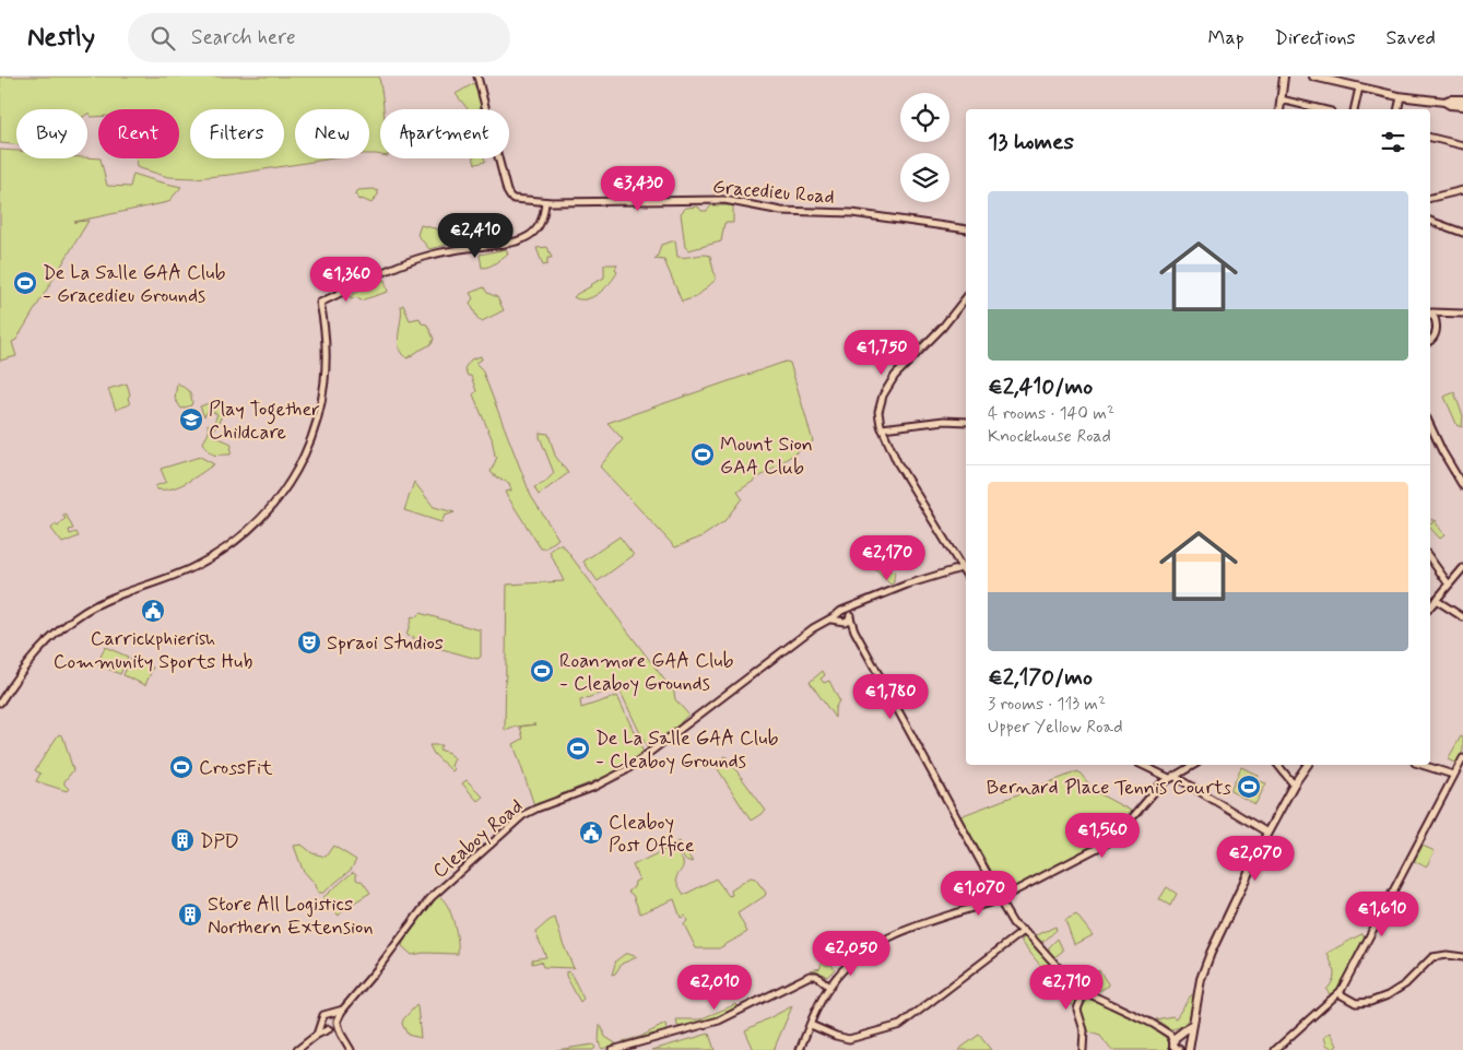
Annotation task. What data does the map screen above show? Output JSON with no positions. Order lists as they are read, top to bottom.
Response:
{
  "streets": {
    "street": ["Gracedieu Road", "Cleaboy Road"]
  },
  "places": {
    "sports": [
      "De La Salle GAA Club - Gracedieu Grounds",
      "Mount Sion GAA Club",
      "Roanmore GAA Club - Cleaboy Grounds",
      "De La Salle GAA Club - Cleaboy Grounds",
      "CrossFit",
      "Bernard Place Tennis Courts"
    ],
    "school or university": ["Play Together Childcare"],
    "public building": ["Carrickphierish Community Sports Hub", "Cleaboy Post Office"],
    "theatre": ["Spraoi Studios"],
    "building": ["DPD", "Store All Logistics Northern Extension"]
  },
  "page": {
    "header": "Nestly",
    "search": "Search here",
    "nav": ["Map", "Directions", "Saved"],
    "chip": [
      "Buy",
      "Rent",
      "Filters",
      "New",
      "Apartment"
    ],
    "heading": "13 homes",
    "price": [
      "€3,430",
      "€2,410",
      "€1,360",
      "€1,750",
      "€2,170",
      "€1,780",
      "€1,560",
      "€2,070",
      "€1,070",
      "€1,610",
      "€2,050",
      "€2,010",
      "€2,710"
    ],
    "list": [
      {
        "name": "€2,410/mo",
        "note": "4 rooms · 140 m² · Knockhouse Road"
      },
      {
        "name": "€2,170/mo",
        "note": "3 rooms · 113 m² · Upper Yellow Road"
      }
    ]
  }
}
